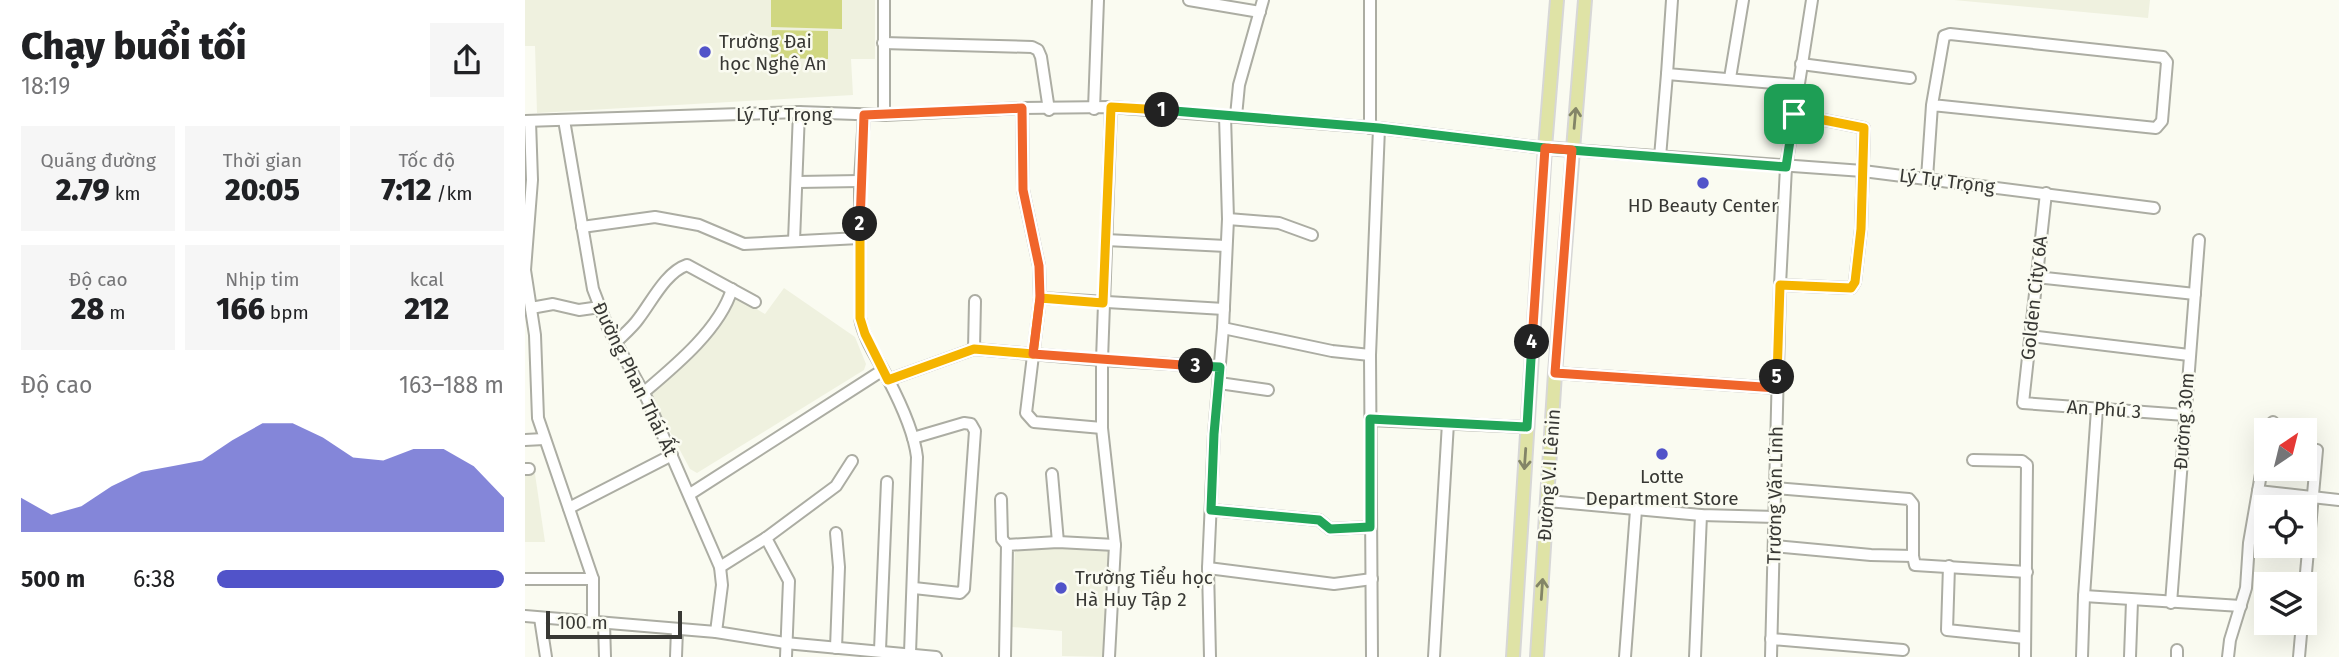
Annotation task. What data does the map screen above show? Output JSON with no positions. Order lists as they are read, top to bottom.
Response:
{
  "streets": {
    "main road": ["Đường V.I Lênin"],
    "street": [
      "Lý Tự Trọng",
      "Golden City 6A",
      "Đường Phan Thái Ất",
      "An Phú 3",
      "Đường 30m",
      "Trương Văn Lĩnh"
    ]
  },
  "crossings": [
    ["Lý Tự Trọng", "Golden City 6A"],
    ["Lý Tự Trọng", "Đường Phan Thái Ất"],
    ["Lý Tự Trọng", "Đường V.I Lênin"],
    ["Lý Tự Trọng", "Trương Văn Lĩnh"],
    ["Golden City 6A", "An Phú 3"],
    ["An Phú 3", "Đường 30m"]
  ],
  "places": [
    "Trường Đại học Nghệ An",
    "HD Beauty Center",
    "Lotte Department Store",
    "Trường Tiểu học Hà Huy Tập 2"
  ],
  "scale_bar": "100 m",
  "north": "top right",
  "page": {
    "heading": ["Chạy buổi tối", "18:19"],
    "pins": [
      "1",
      "2",
      "4",
      "3",
      "5"
    ],
    "stats": [
      ["Quãng đường", "2.79 km"],
      ["Thời gian", "20:05"],
      ["Tốc độ", "7:12 /km"],
      ["Độ cao", "28 m"],
      ["Nhịp tim", "166 bpm"],
      ["kcal", "212"]
    ],
    "chart": ["Độ cao", "163–188 m"],
    "list": [
      {
        "name": "500 m",
        "note": "6:38"
      }
    ],
    "scale": "100 m"
  }
}
